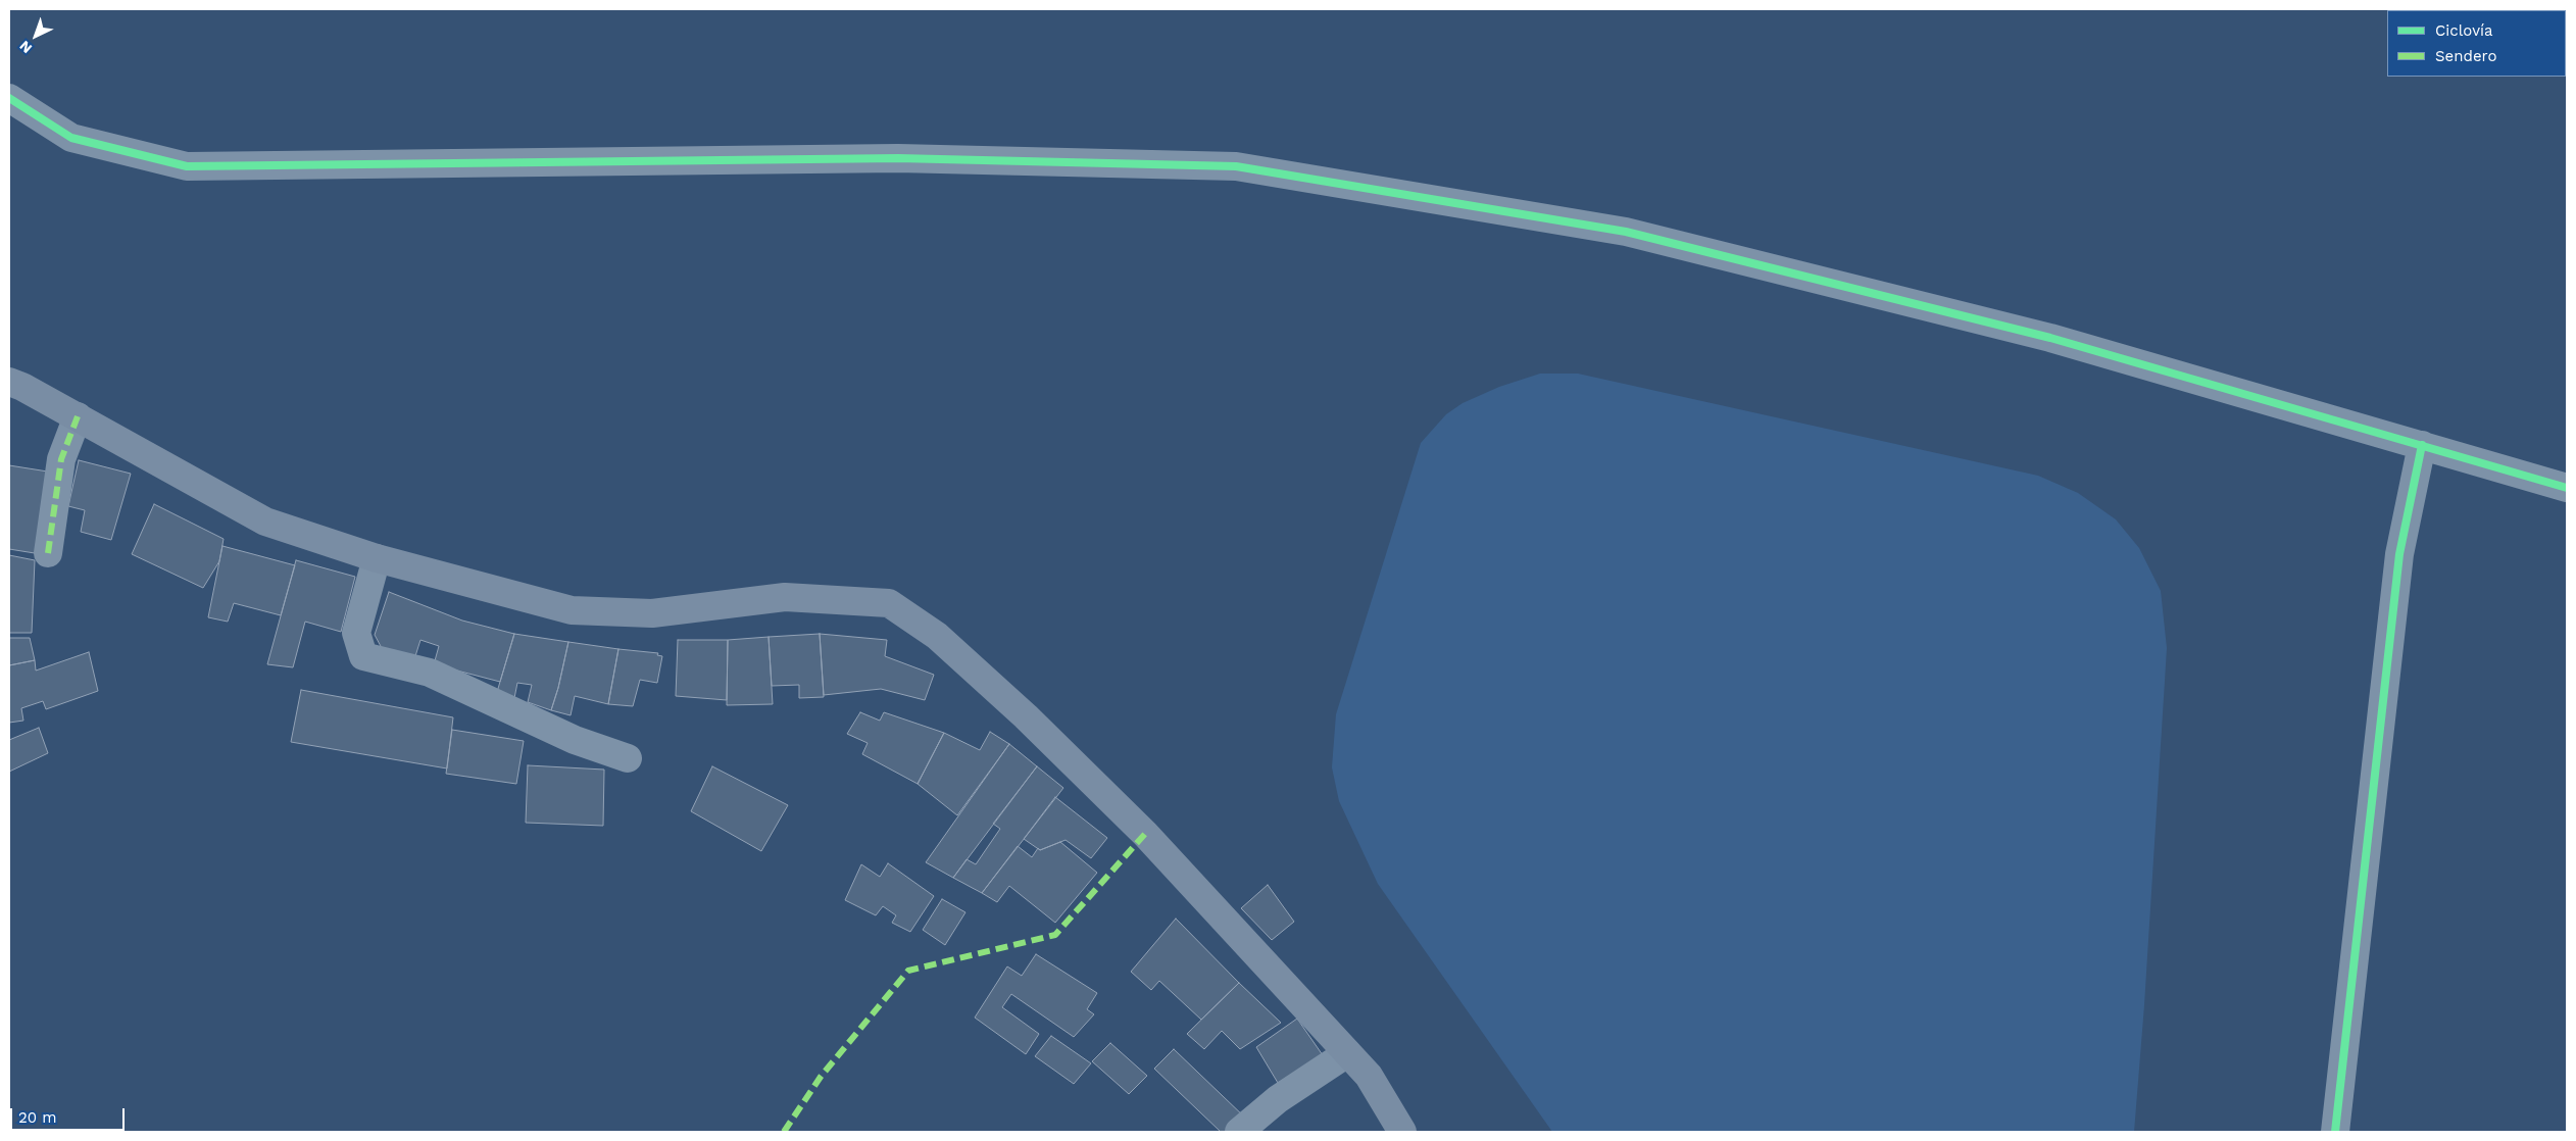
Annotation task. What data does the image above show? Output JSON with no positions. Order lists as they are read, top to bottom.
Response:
{
  "legend": ["Ciclovía", "Sendero"],
  "scale_bar": "20 m",
  "north": "bottom left"
}
